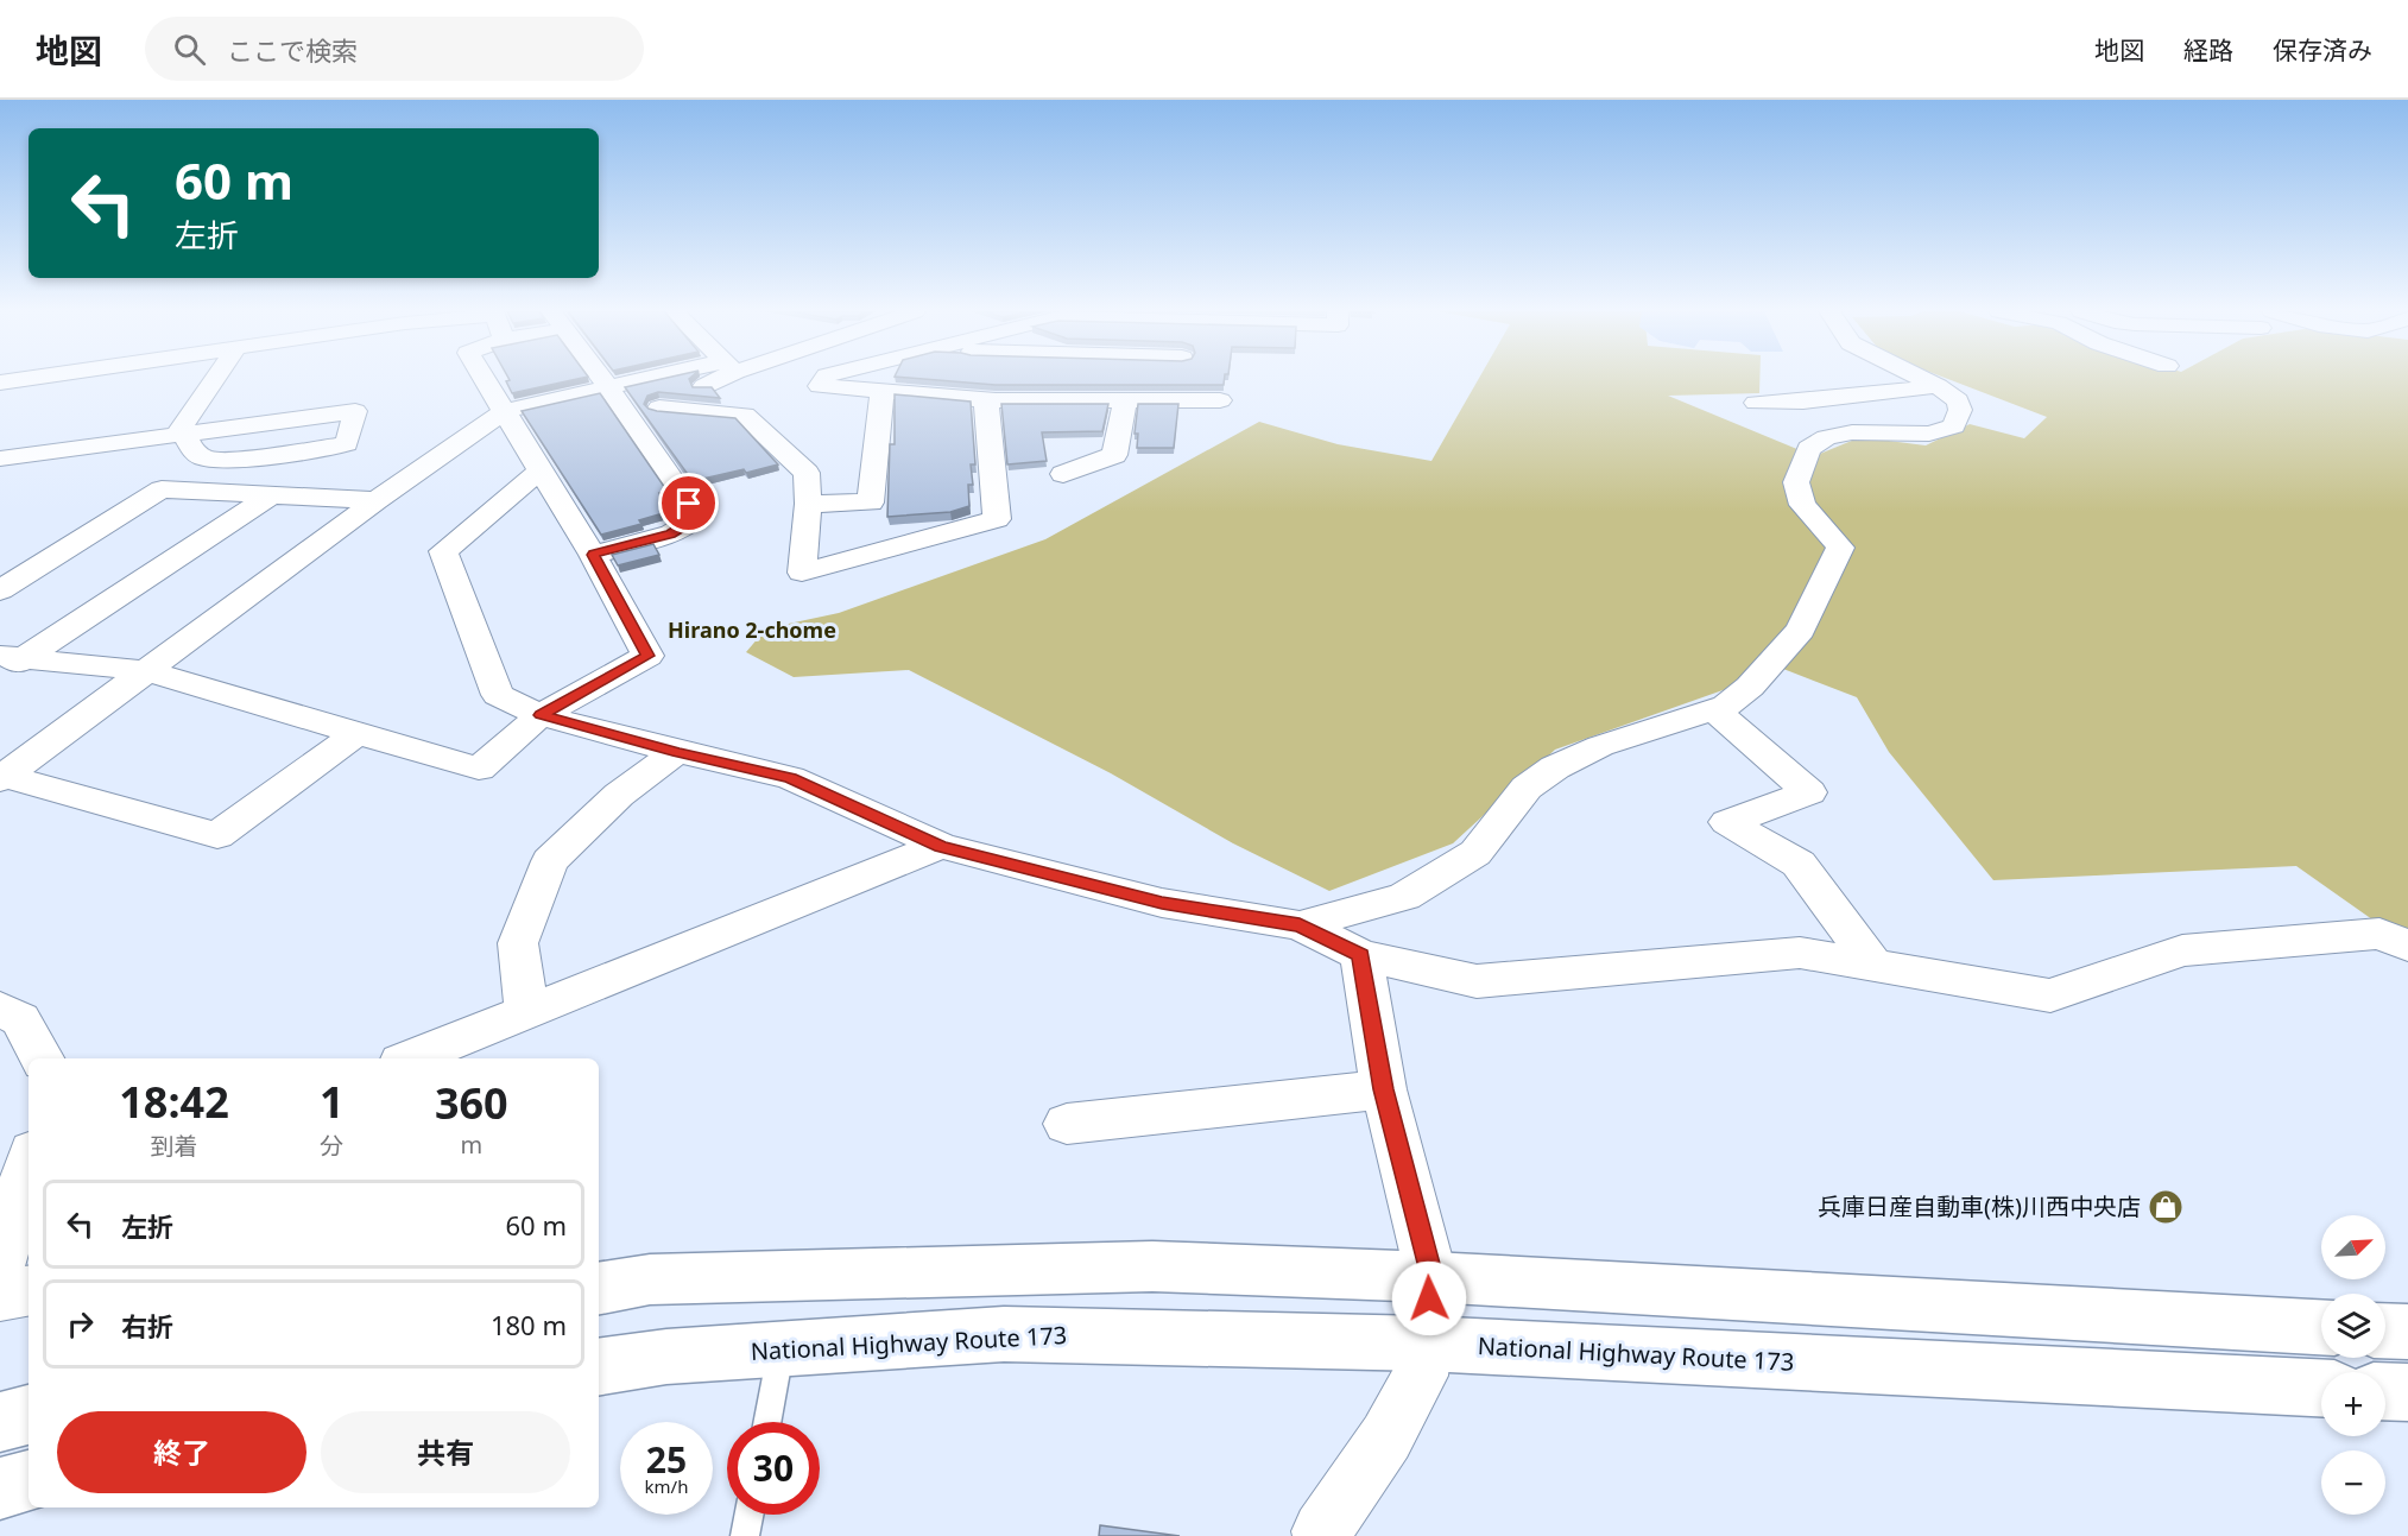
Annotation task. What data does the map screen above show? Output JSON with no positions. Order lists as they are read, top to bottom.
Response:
{
  "streets": {
    "highway": ["National Highway Route 173"]
  },
  "districts": ["Hirano 2-chome"],
  "places": {
    "shop": ["兵庫日産自動車(株)川西中央店"]
  },
  "north": "top right",
  "page": {
    "header": "地図",
    "search": "ここで検索",
    "nav": ["地図", "経路", "保存済み"],
    "turn": ["60 m", "左折"],
    "eta": [
      "18:42",
      "到着",
      "1",
      "分",
      "360",
      "m"
    ],
    "list": [
      {
        "name": "左折",
        "value": "60 m"
      },
      {
        "name": "右折",
        "value": "180 m"
      }
    ],
    "map_buttons": ["+", "−"],
    "buttons": ["終了", "共有"],
    "speed": "25 km/h",
    "limit": "30"
  }
}
